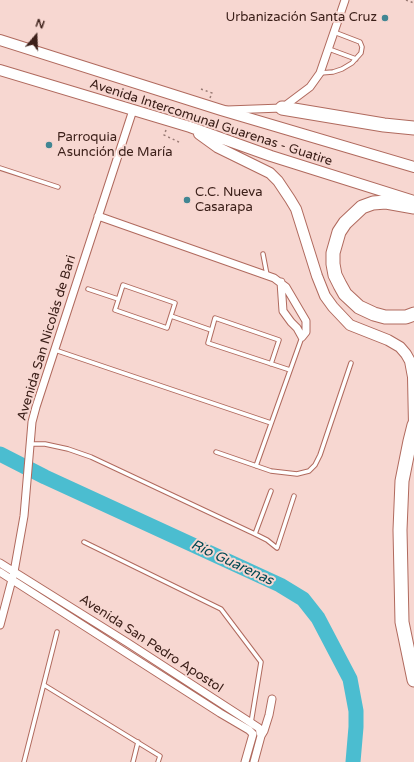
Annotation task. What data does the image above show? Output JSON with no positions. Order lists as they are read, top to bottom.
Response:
{
  "streets": {
    "main road": ["Avenida Intercomunal Guarenas - Guatire"],
    "street": ["Avenida San Nicolás de Bari", "Avenida San Pedro Apostol"]
  },
  "crossings": [
    ["Avenida Intercomunal Guarenas - Guatire", "Avenida San Nicolás de Bari"],
    ["Avenida San Nicolás de Bari", "Avenida San Pedro Apostol"]
  ],
  "water": ["Río Guarenas"],
  "places": ["Urbanización Santa Cruz", "Parroquia Asunción de María", "C.C. Nueva Casarapa"],
  "north": "top"
}
